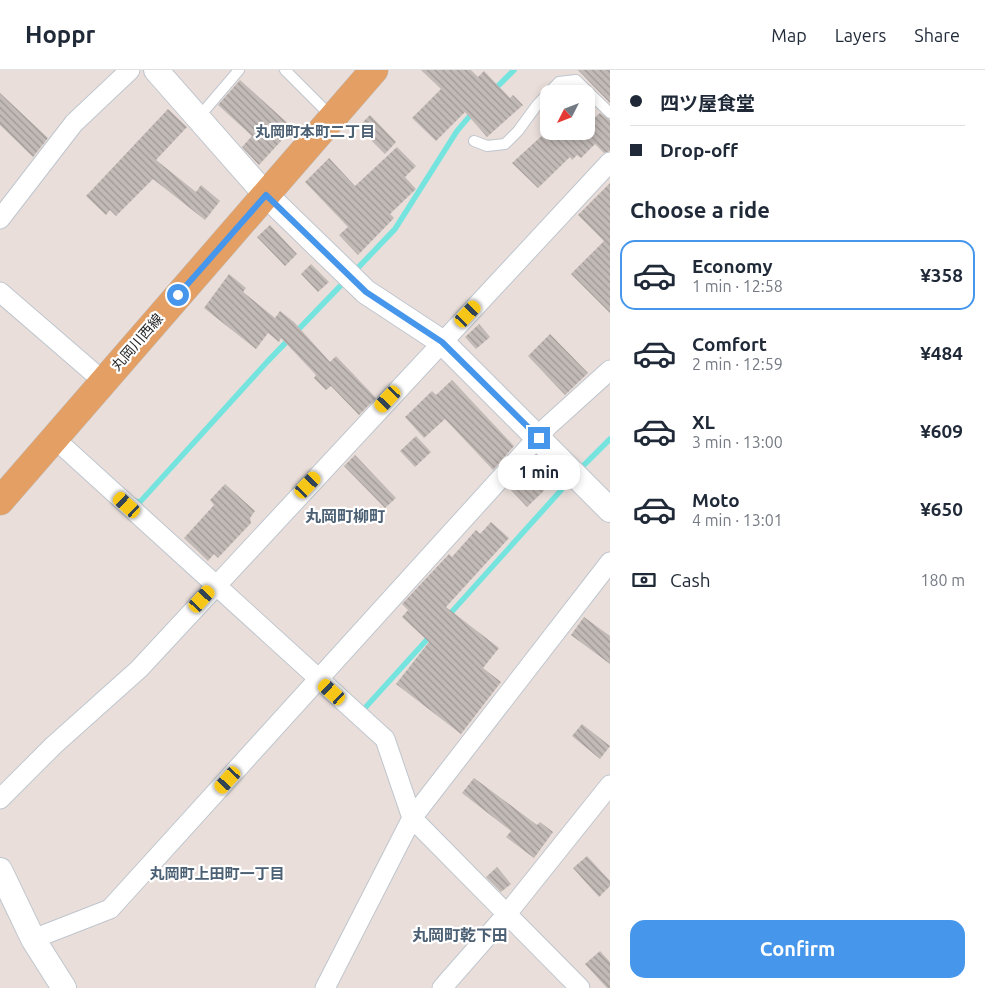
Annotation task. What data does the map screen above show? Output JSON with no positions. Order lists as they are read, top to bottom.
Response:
{
  "streets": {
    "main road": ["丸岡川西線"]
  },
  "districts": [
    "丸岡町本町二丁目",
    "丸岡町柳町",
    "丸岡町上田町一丁目",
    "丸岡町乾下田"
  ],
  "north": "bottom left",
  "page": {
    "header": "Hoppr",
    "nav": ["Map", "Layers", "Share"],
    "banner": ["四ツ屋食堂", "Drop-off"],
    "heading": "Choose a ride",
    "list": [
      {
        "name": "Economy",
        "note": "1 min · 12:58",
        "value": "¥358"
      },
      {
        "name": "Comfort",
        "note": "2 min · 12:59",
        "value": "¥484"
      },
      {
        "name": "XL",
        "note": "3 min · 13:00",
        "value": "¥609"
      },
      {
        "name": "Moto",
        "note": "4 min · 13:01",
        "value": "¥650"
      }
    ],
    "bubble": "1 min",
    "pay": ["Cash", "180 m"],
    "buttons": "Confirm"
  }
}
